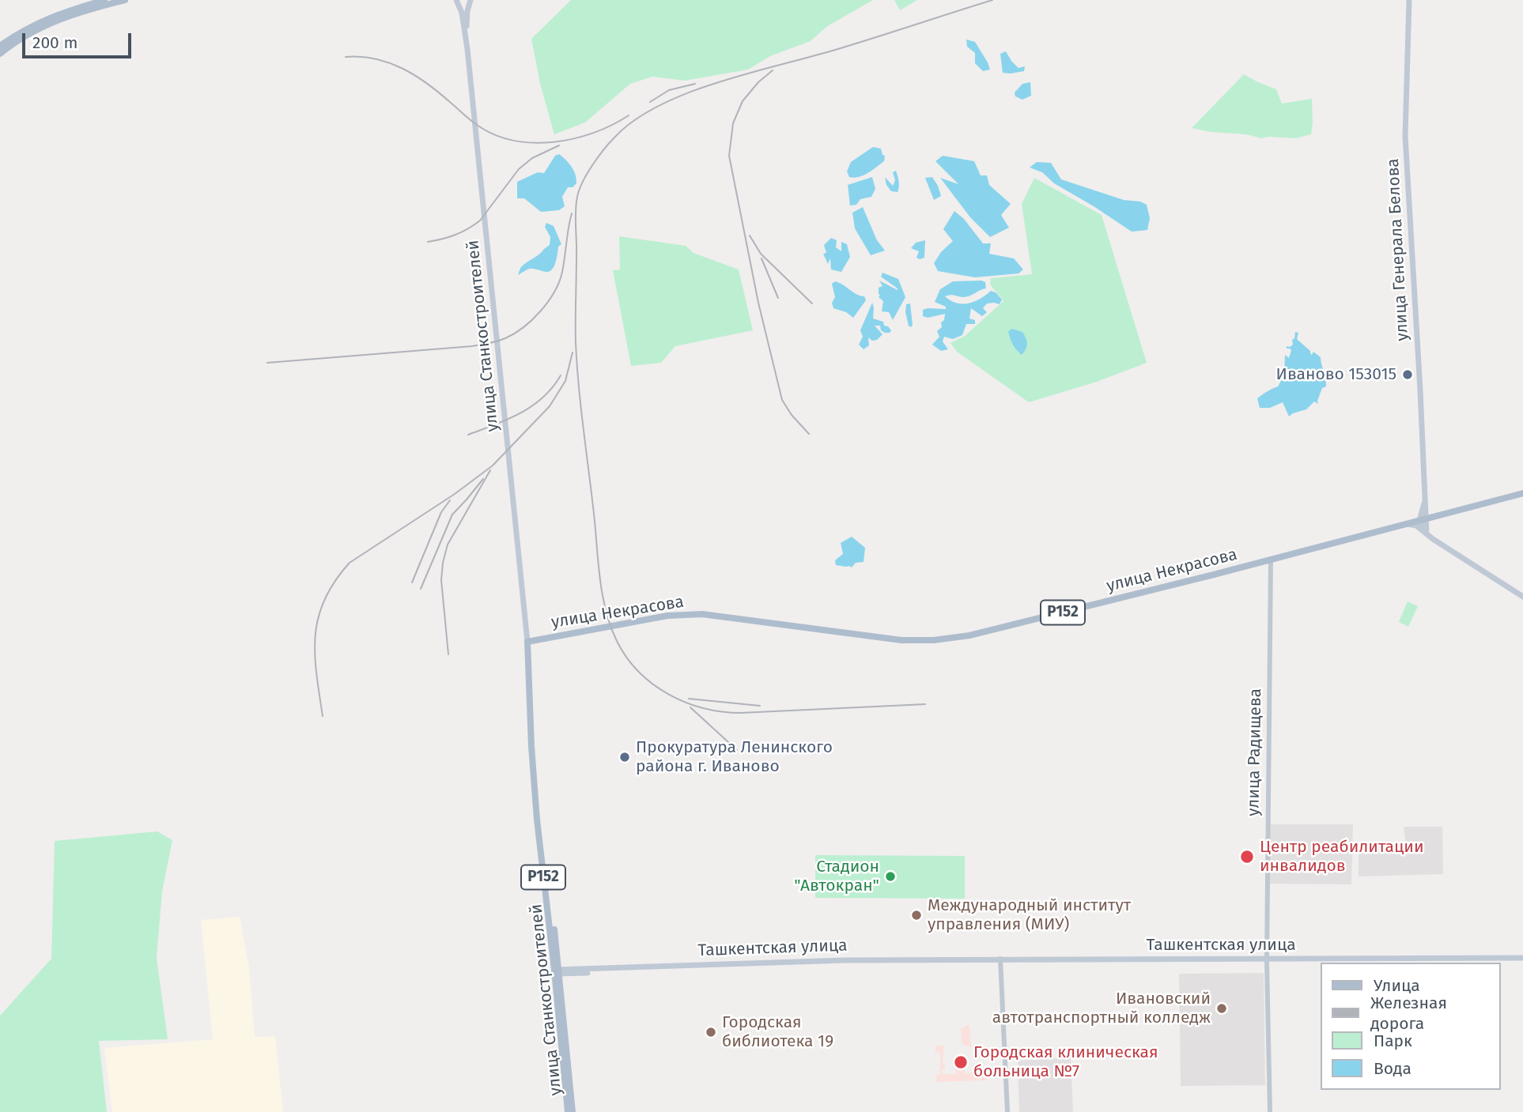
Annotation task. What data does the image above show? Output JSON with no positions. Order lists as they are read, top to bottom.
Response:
{
  "streets": {
    "main road": [
      "улица Генерала Белова",
      "улица Станкостроителей",
      "улица Некрасова",
      "Р152",
      "Ташкентская улица"
    ],
    "street": ["улица Радищева"]
  },
  "crossings": [
    ["улица Генерала Белова", "улица Некрасова"],
    ["улица Станкостроителей", "улица Некрасова"],
    ["улица Станкостроителей", "Ташкентская улица"],
    ["улица Некрасова", "улица Радищева"],
    ["улица Радищева", "Ташкентская улица"]
  ],
  "places": [
    "Иваново 153015",
    "Прокуратура Ленинского района г. Иваново",
    "Центр реабилитации инвалидов",
    "Стадион \"Автокран\"",
    "Международный институт управления (МИУ)",
    "Ивановский автотранспортный колледж",
    "Городская библиотека 19",
    "Городская клиническая больница №7"
  ],
  "legend": [
    "Улица",
    "Железная дорога",
    "Парк",
    "Вода"
  ],
  "scale_bar": "200 m"
}
